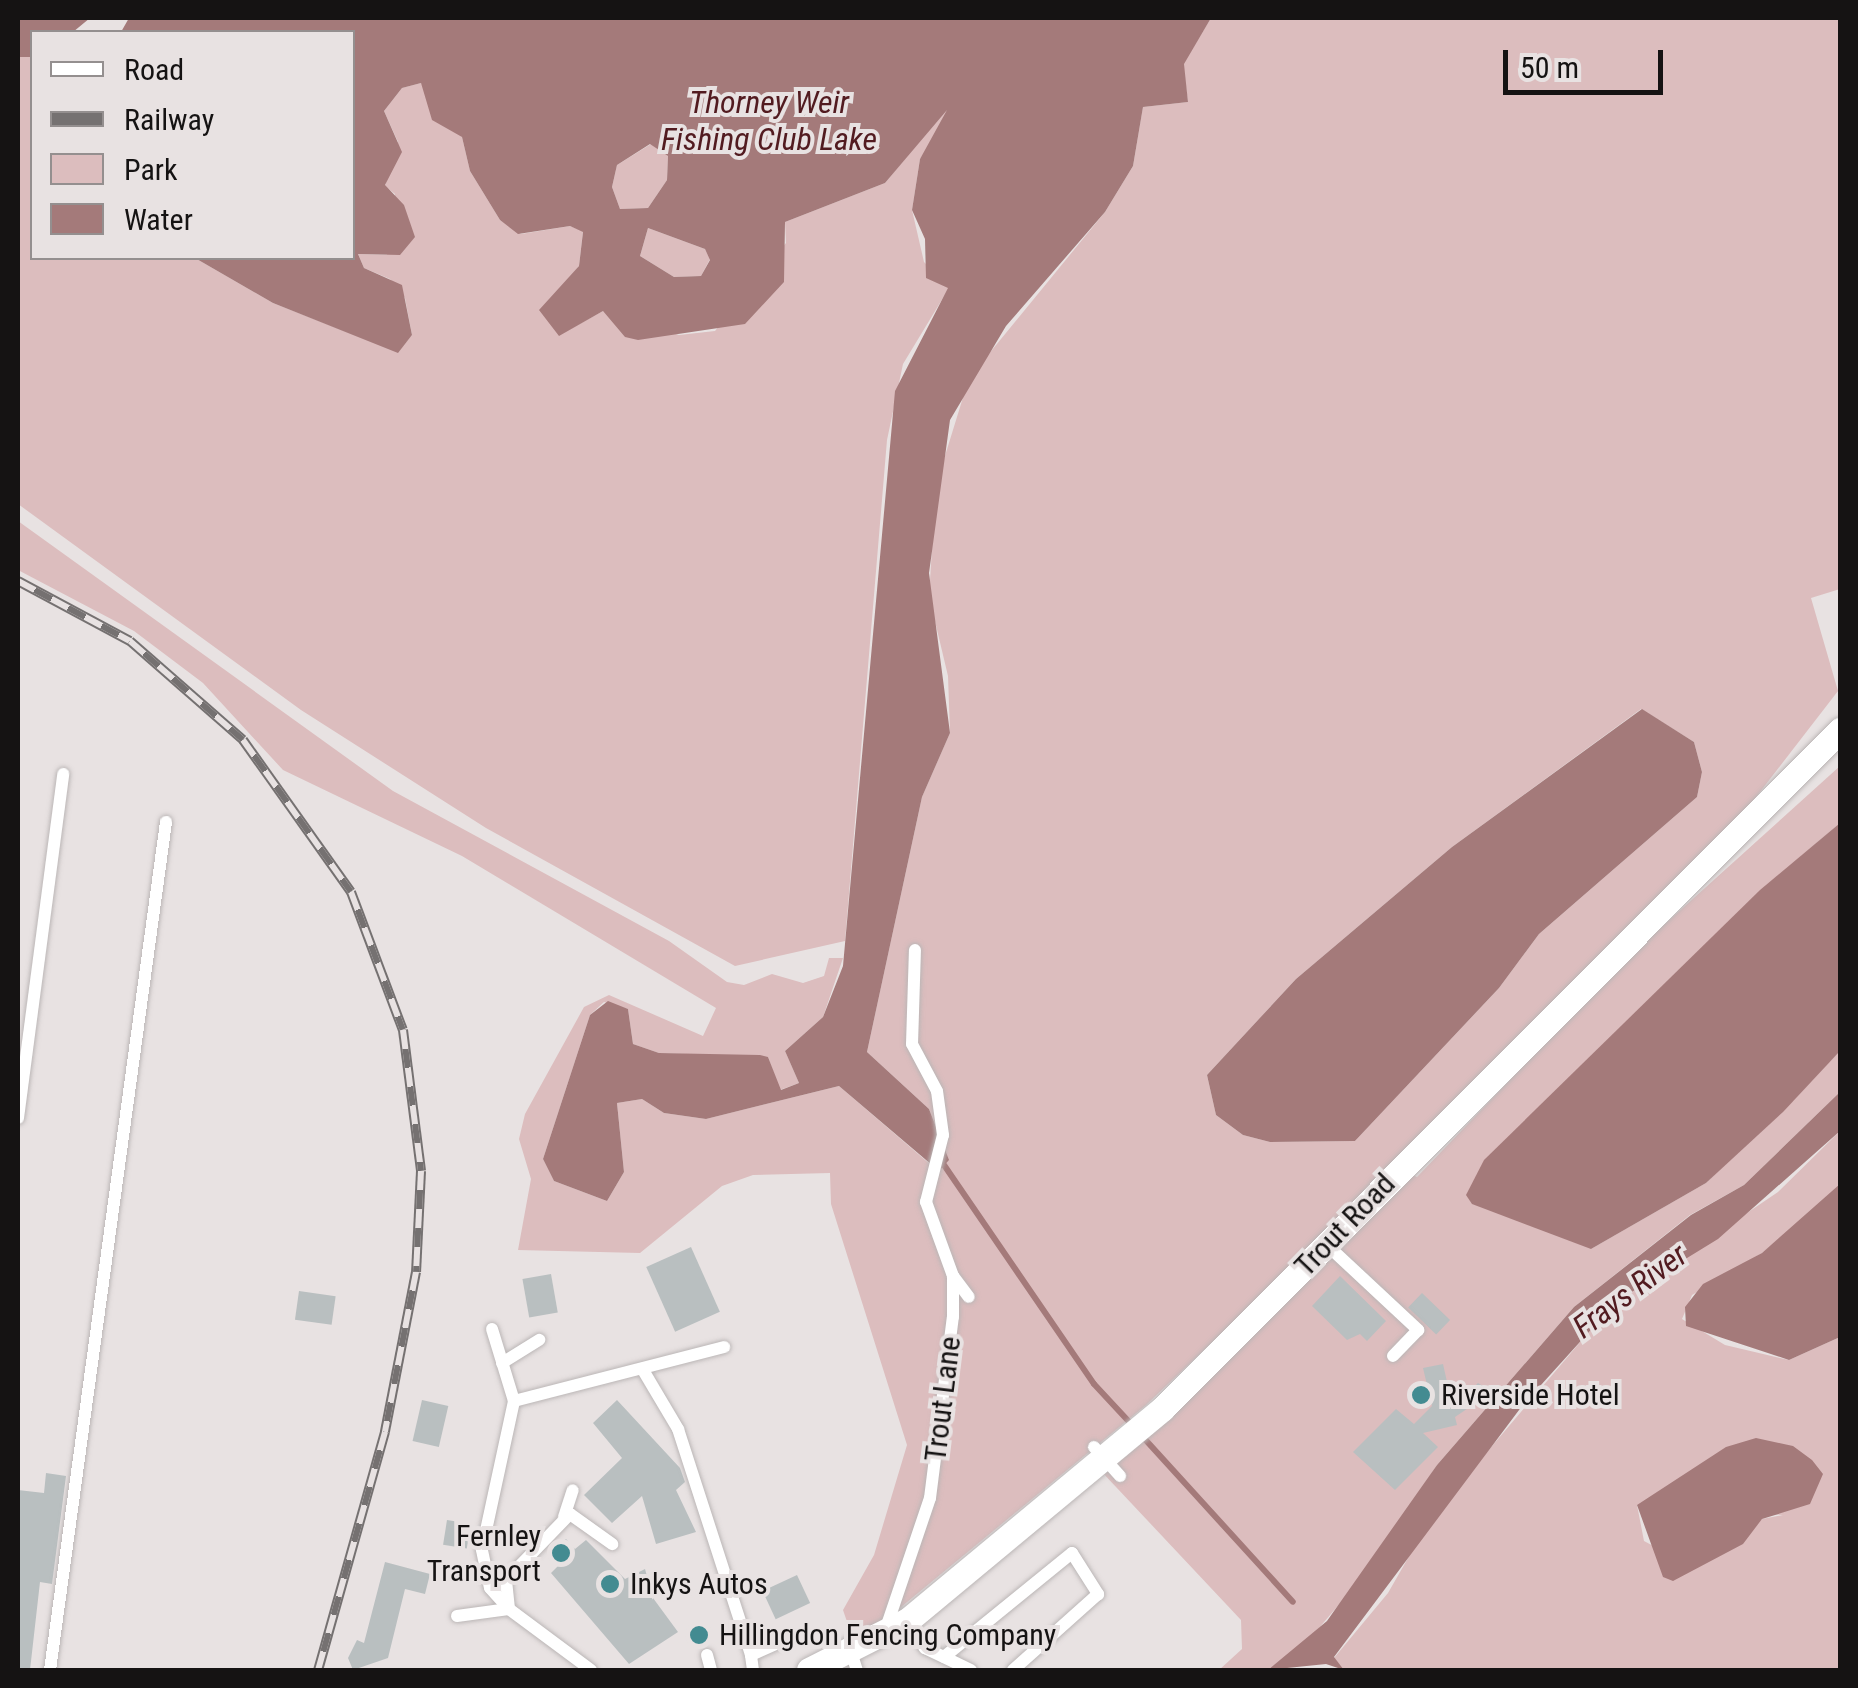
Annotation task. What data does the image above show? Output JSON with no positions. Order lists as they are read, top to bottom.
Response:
{
  "streets": {
    "street": ["Trout Road"],
    "lane": ["Trout Lane"]
  },
  "crossings": [
    ["Trout Road", "Trout Lane"]
  ],
  "water": ["Thorney Weir Fishing Club Lake", "Frays River"],
  "places": [
    "Riverside Hotel",
    "Fernley Transport",
    "Inkys Autos",
    "Hillingdon Fencing Company"
  ],
  "legend": [
    "Road",
    "Railway",
    "Park",
    "Water"
  ],
  "scale_bar": "50 m"
}
